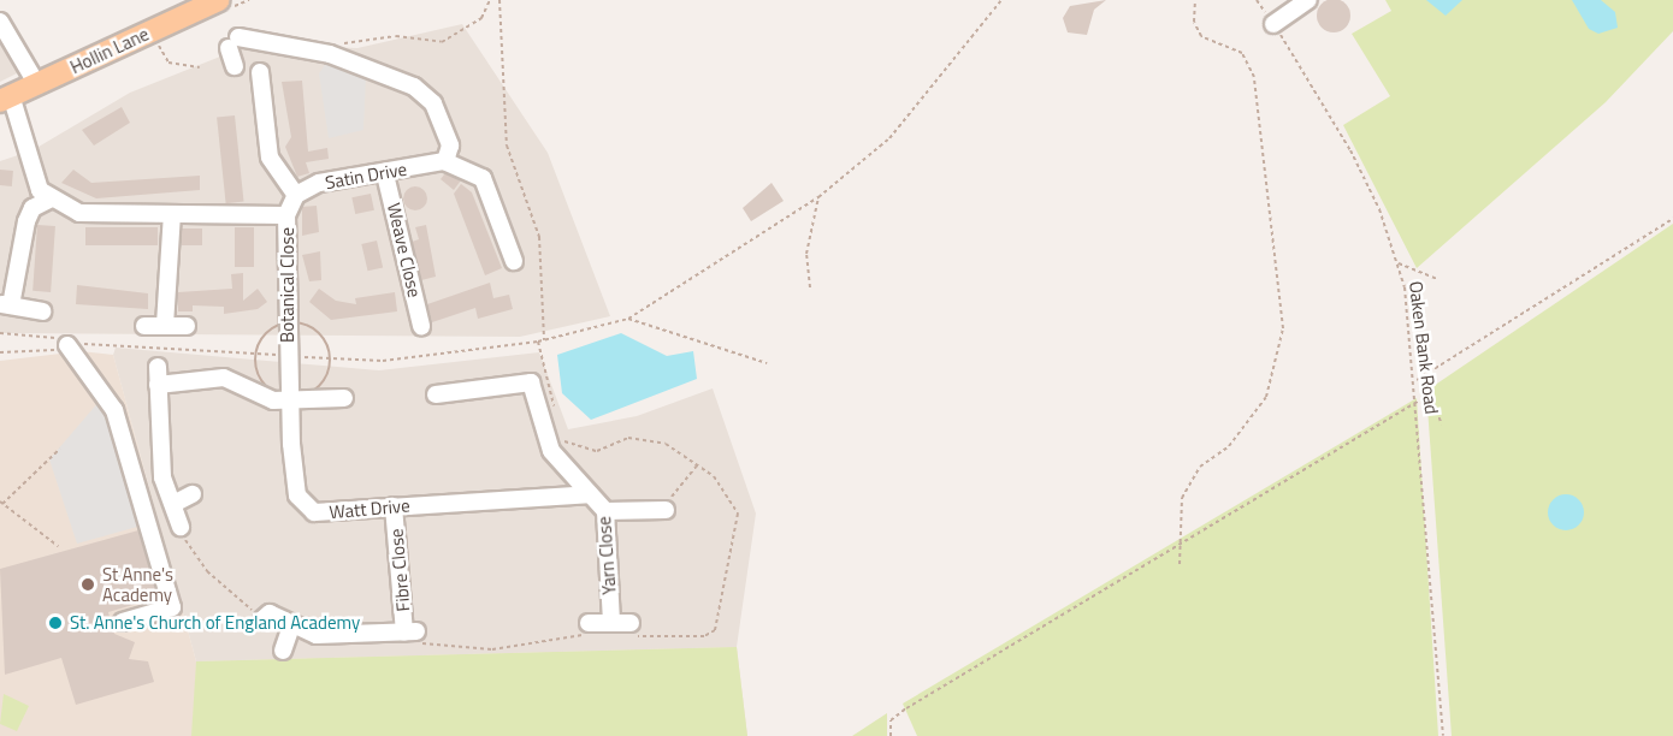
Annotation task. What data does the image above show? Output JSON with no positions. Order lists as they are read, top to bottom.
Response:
{
  "streets": {
    "main road": ["Hollin Lane"],
    "street": [
      "Satin Drive",
      "Weave Close",
      "Botanical Close",
      "Watt Drive",
      "Yarn Close",
      "Fibre Close"
    ],
    "path": ["Oaken Bank Road"]
  },
  "crossings": [
    ["Satin Drive", "Weave Close"],
    ["Botanical Close", "Watt Drive"],
    ["Watt Drive", "Yarn Close"],
    ["Watt Drive", "Fibre Close"]
  ],
  "places": ["St Anne's Academy", "St. Anne's Church of England Academy"]
}
